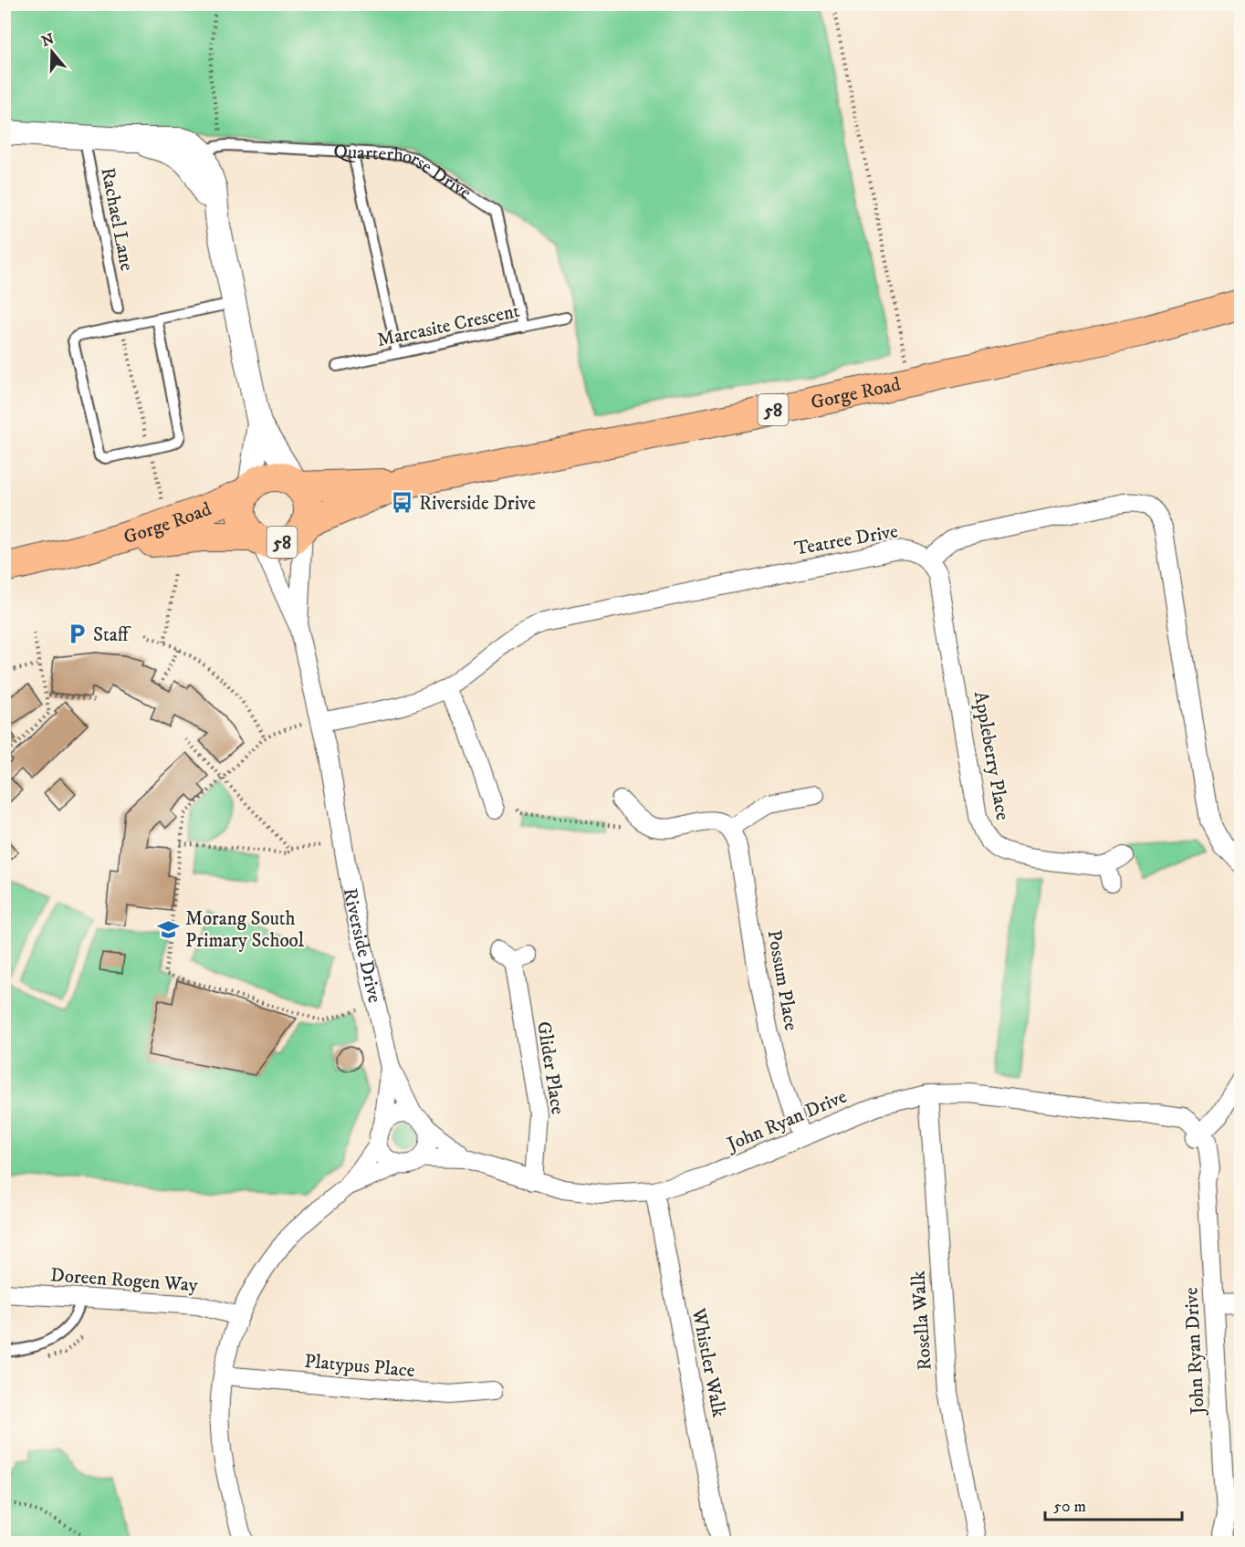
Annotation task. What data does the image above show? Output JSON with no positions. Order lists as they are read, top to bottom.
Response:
{
  "streets": {
    "main road": ["Gorge Road", "58"],
    "street": [
      "Teatree Drive",
      "Appleberry Place",
      "Riverside Drive",
      "Possum Place",
      "Glider Place",
      "John Ryan Drive",
      "Doreen Rogen Way",
      "Rosella Walk",
      "Whistler Walk",
      "Platypus Place"
    ],
    "lane": ["Quarterhorse Drive", "Rachael Lane", "Marcasite Crescent"]
  },
  "crossings": [
    ["Quarterhorse Drive", "Marcasite Crescent"],
    ["Gorge Road", "58"],
    ["Gorge Road", "Riverside Drive"],
    ["58", "Riverside Drive"],
    ["Teatree Drive", "Appleberry Place"],
    ["Teatree Drive", "Riverside Drive"],
    ["Riverside Drive", "John Ryan Drive"],
    ["Possum Place", "John Ryan Drive"],
    ["Glider Place", "John Ryan Drive"],
    ["John Ryan Drive", "Rosella Walk"],
    ["John Ryan Drive", "Whistler Walk"]
  ],
  "places": {
    "bus stop": ["Riverside Drive"],
    "parking": ["Staff"],
    "school or university": ["Morang South Primary School"]
  },
  "scale_bar": "50 m",
  "north": "top"
}
